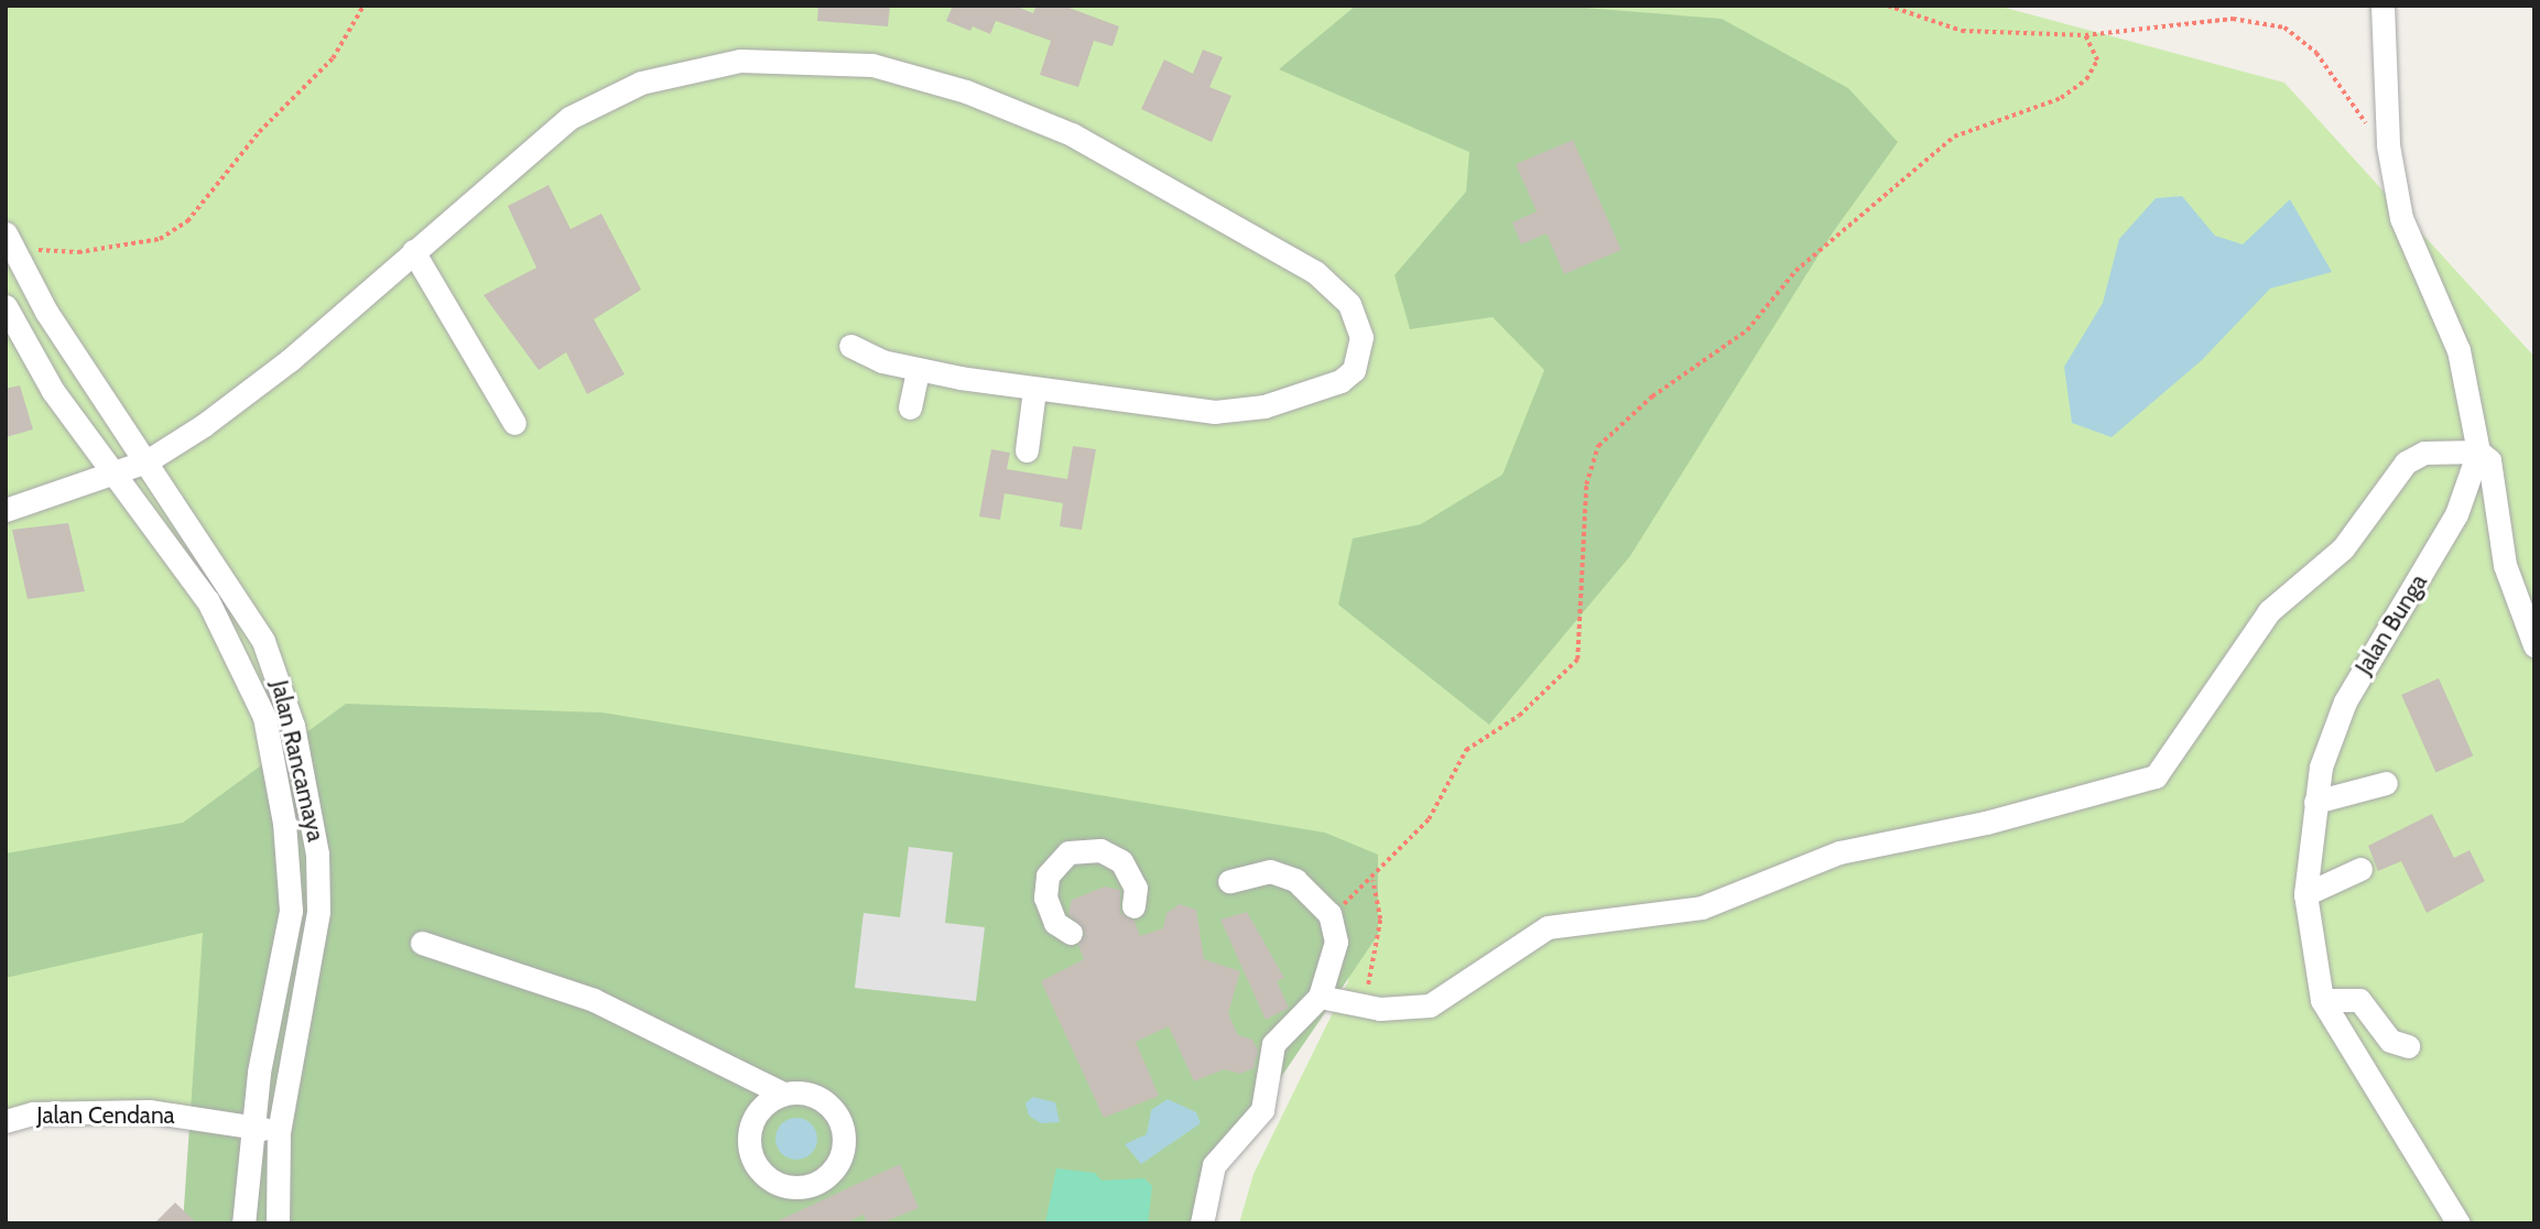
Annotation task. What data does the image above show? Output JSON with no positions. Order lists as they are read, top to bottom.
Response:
{
  "streets": {
    "street": ["Jalan Bunga", "Jalan Rancamaya", "Jalan Cendana"]
  },
  "crossings": [
    ["Jalan Rancamaya", "Jalan Cendana"]
  ]
}
